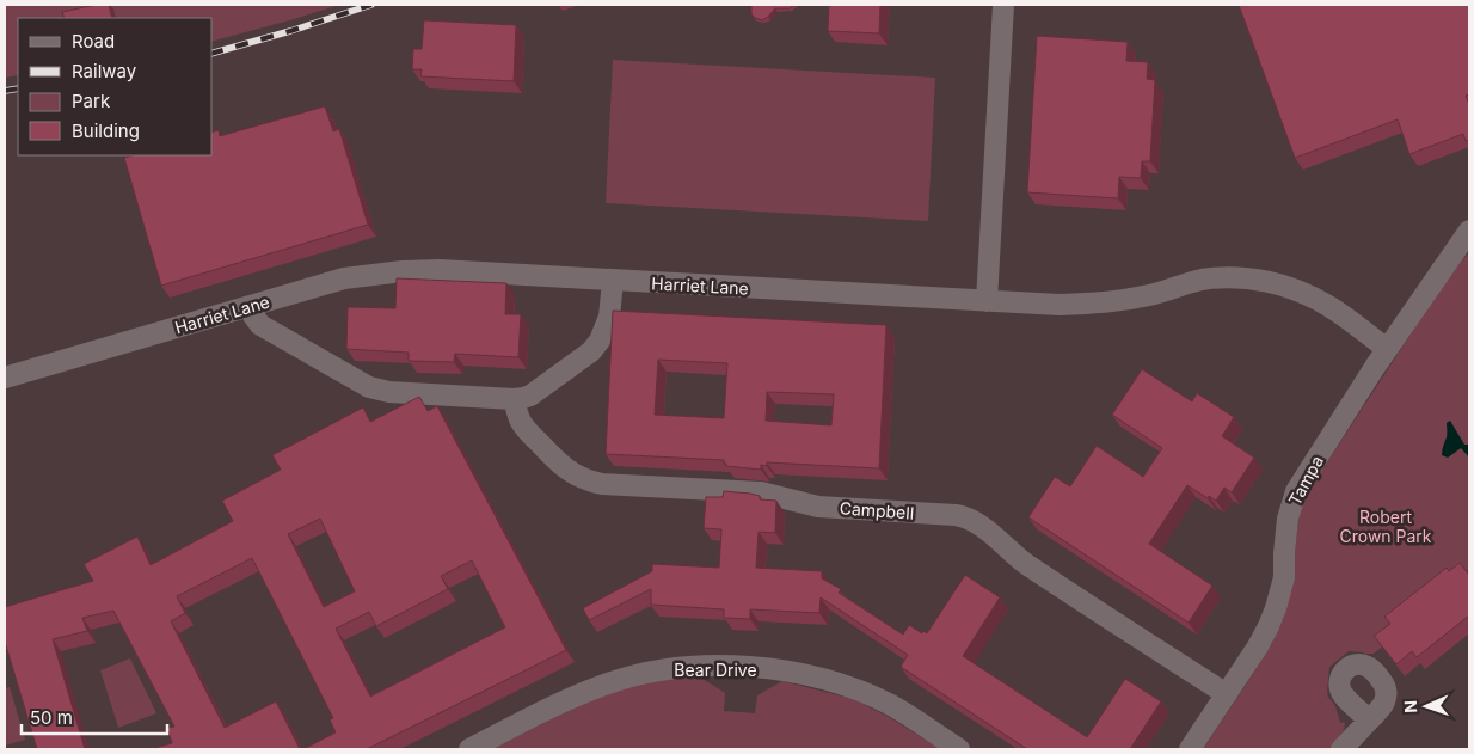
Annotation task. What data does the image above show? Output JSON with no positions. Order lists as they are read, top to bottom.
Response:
{
  "streets": {
    "street": [
      "Harriet Lane",
      "Tampa",
      "Campbell",
      "Bear Drive"
    ]
  },
  "crossings": [
    ["Harriet Lane", "Tampa"],
    ["Tampa", "Campbell"]
  ],
  "parks": ["Robert Crown Park"],
  "legend": [
    "Road",
    "Railway",
    "Park",
    "Building"
  ],
  "scale_bar": "50 m",
  "north": "left"
}
